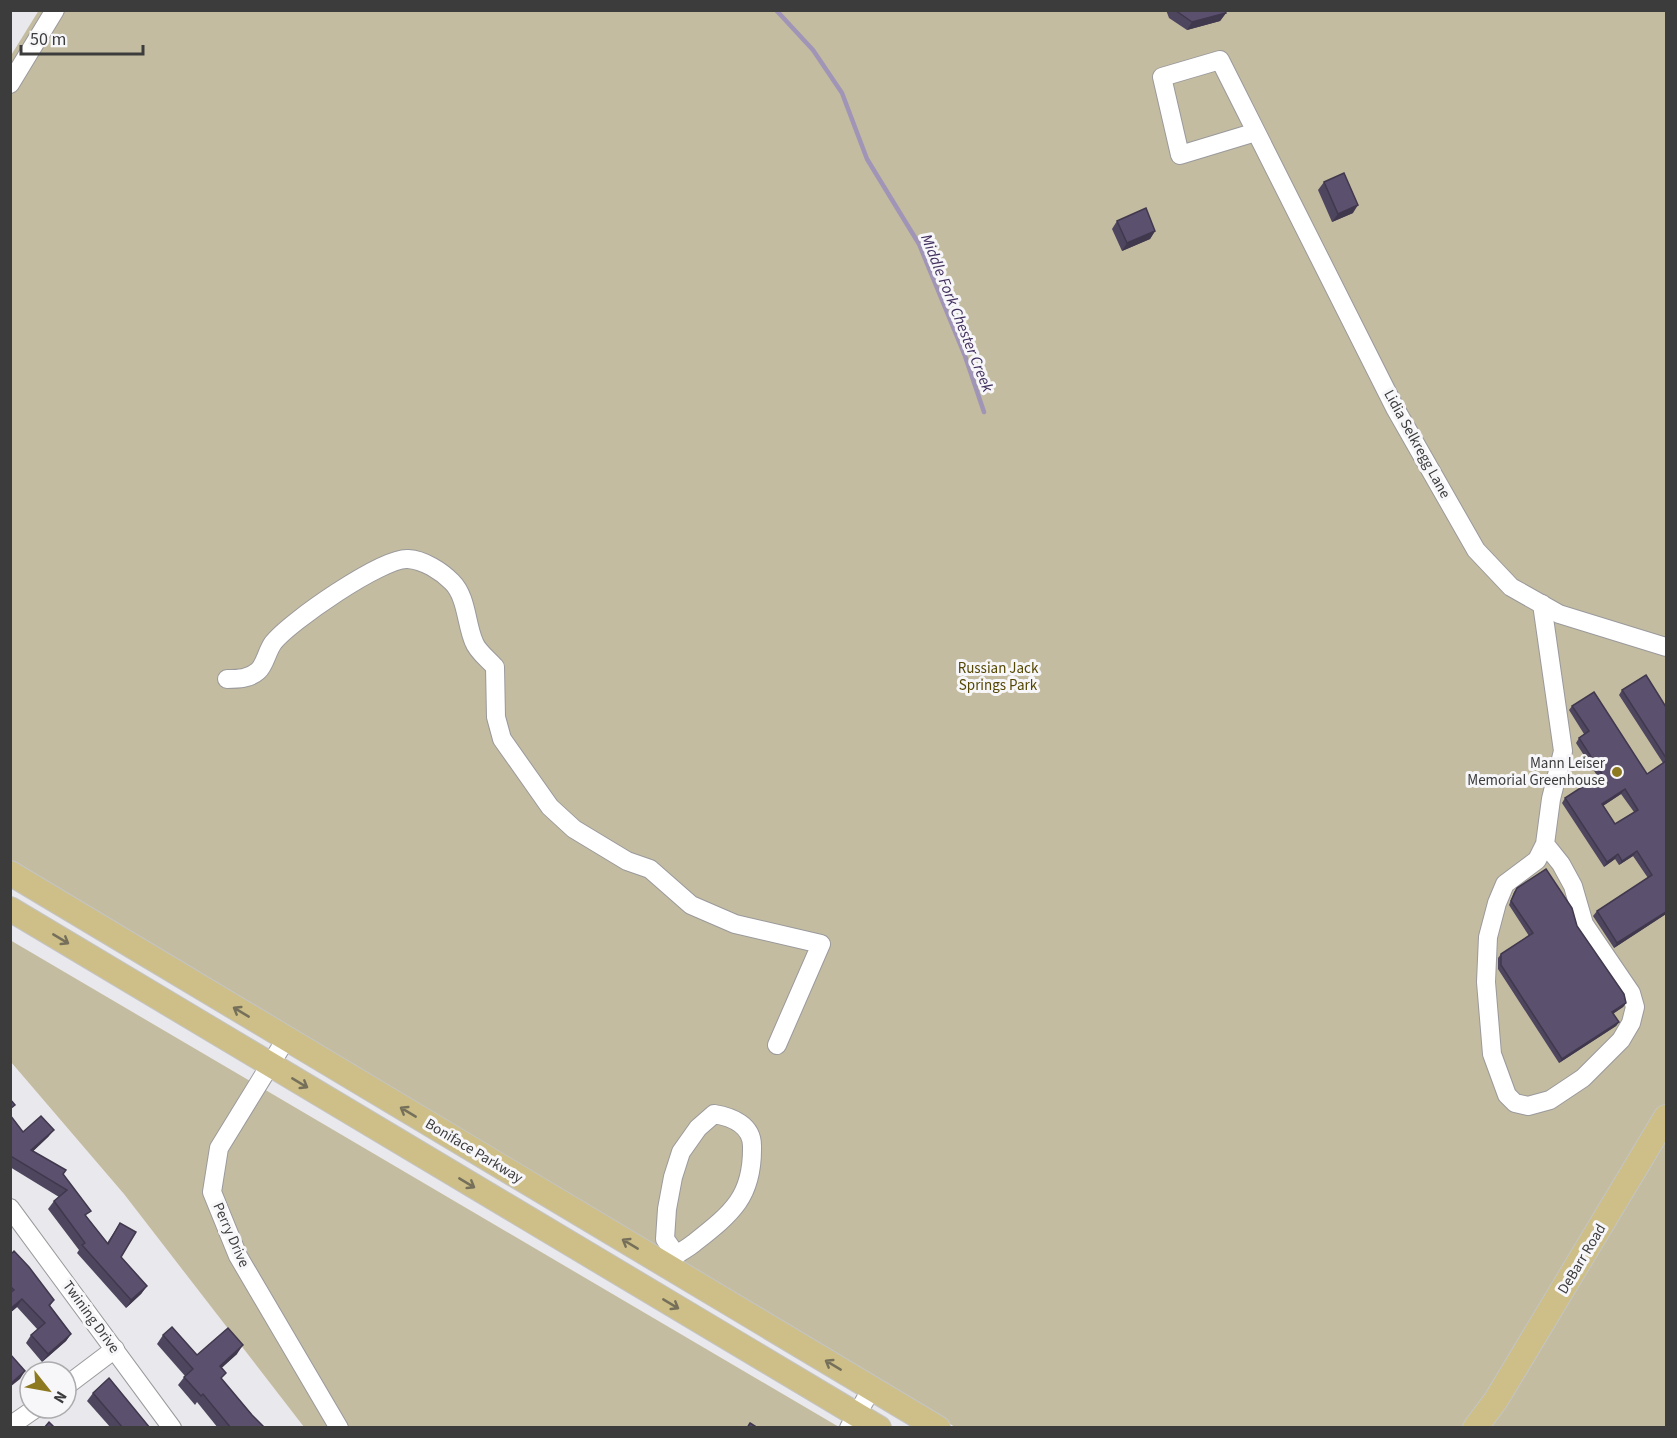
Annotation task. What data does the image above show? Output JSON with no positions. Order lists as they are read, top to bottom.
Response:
{
  "streets": {
    "main road": ["Boniface Parkway", "DeBarr Road"],
    "street": ["Lidia Selkregg Lane", "Perry Drive", "Twining Drive"]
  },
  "crossings": [
    ["Boniface Parkway", "Perry Drive"]
  ],
  "water": ["Middle Fork Chester Creek"],
  "parks": ["Russian Jack Springs Park"],
  "places": ["Mann Leiser Memorial Greenhouse"],
  "scale_bar": "50 m",
  "north": "bottom right"
}
